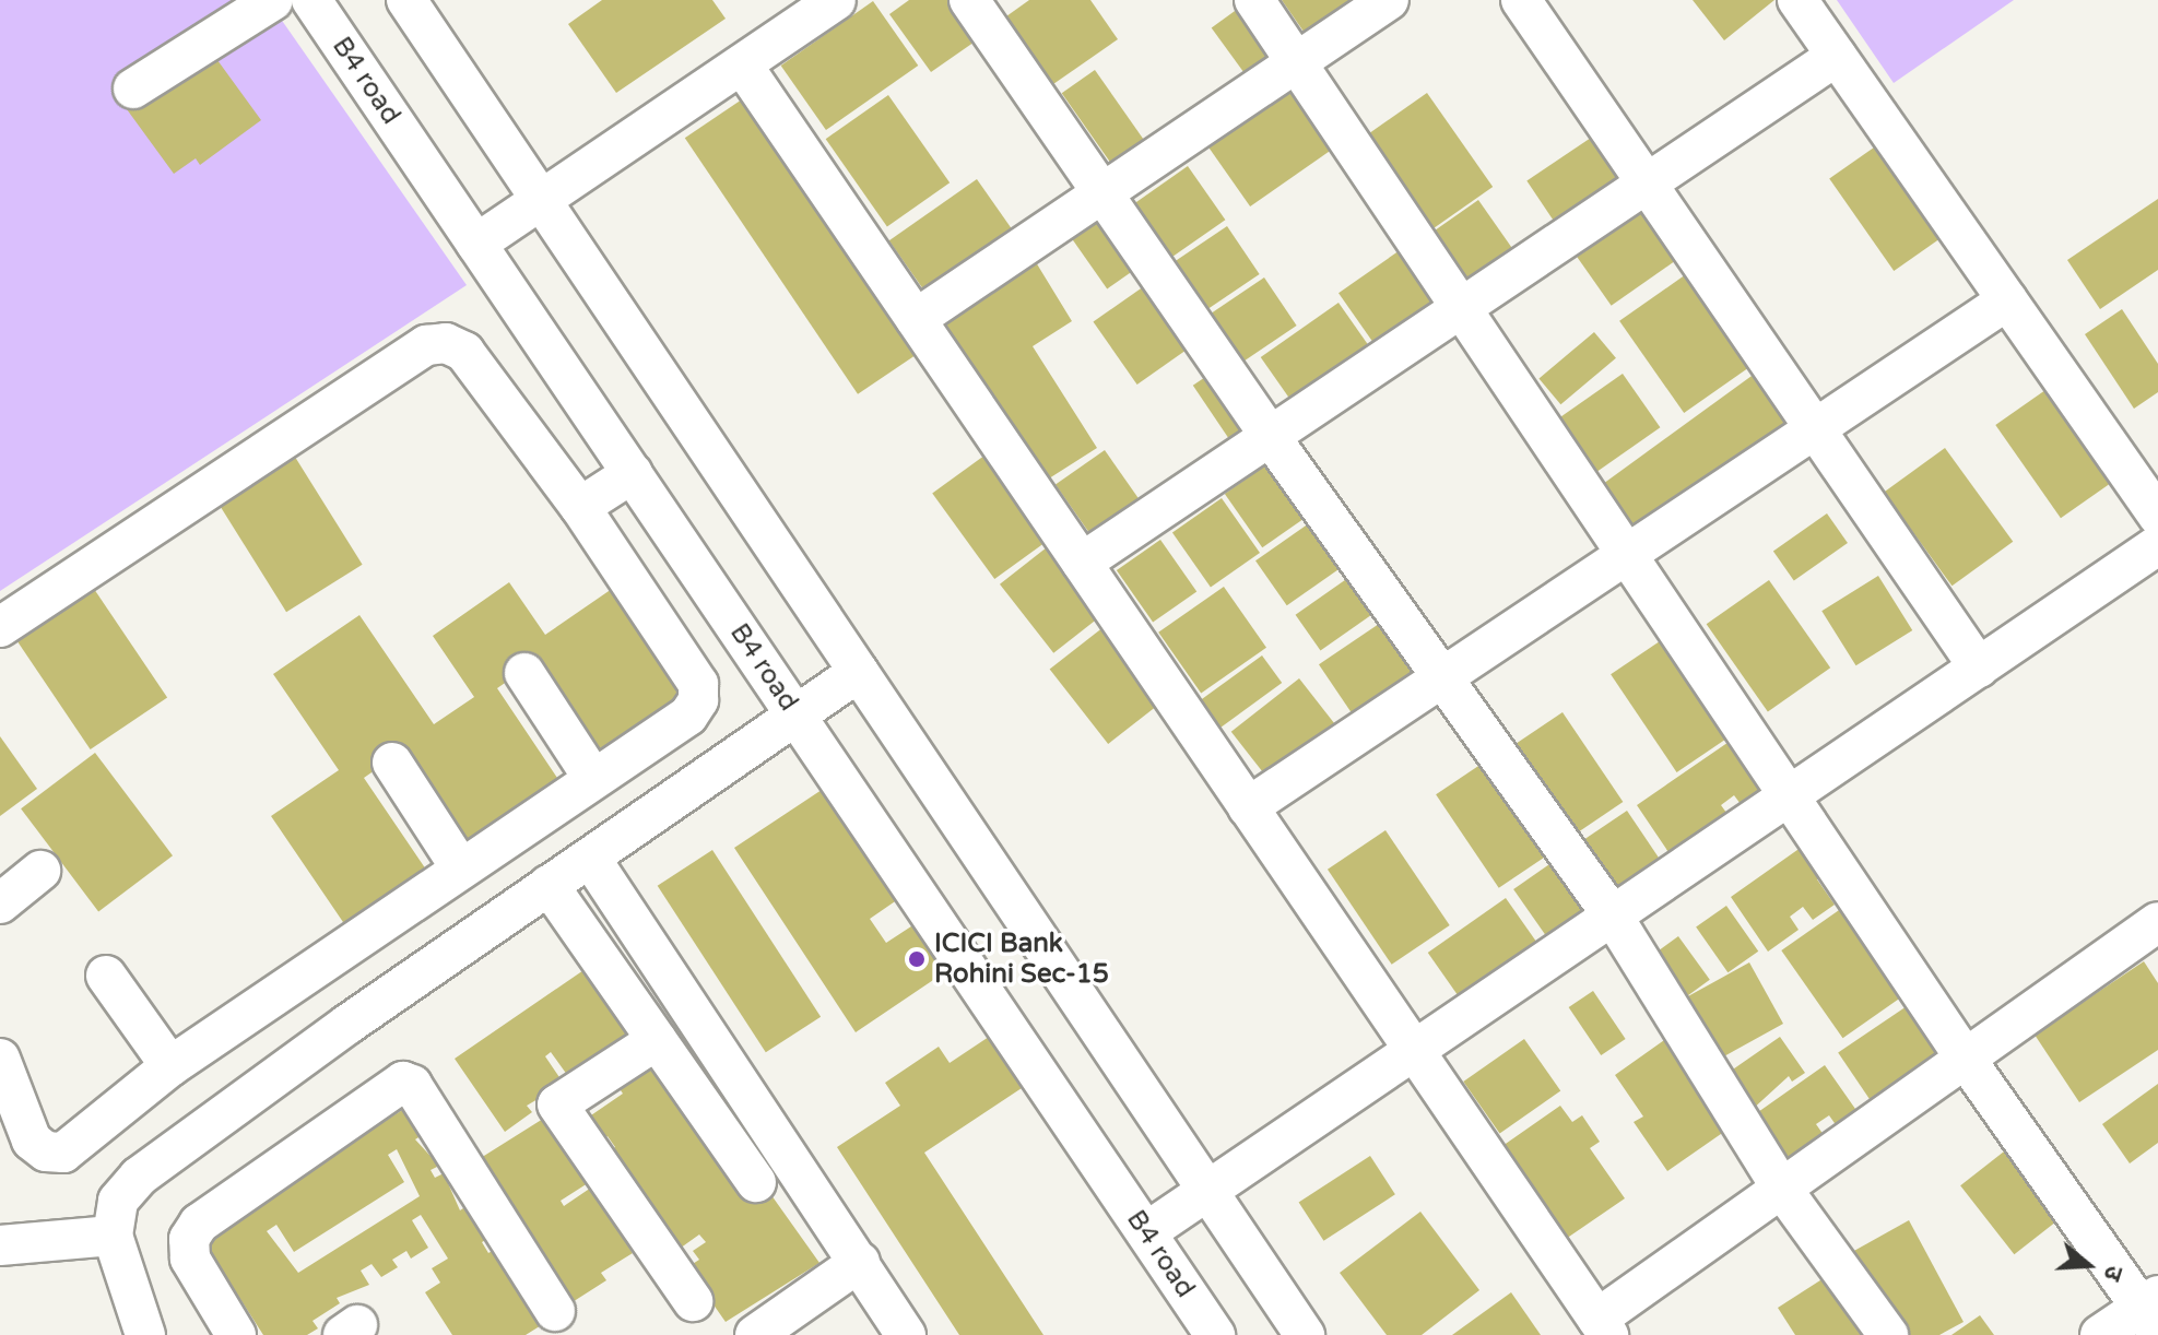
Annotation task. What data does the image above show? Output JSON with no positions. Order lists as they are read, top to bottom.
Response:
{
  "streets": {
    "street": ["B4 road"]
  },
  "places": ["ICICI Bank Rohini Sec-15"],
  "north": "right"
}
